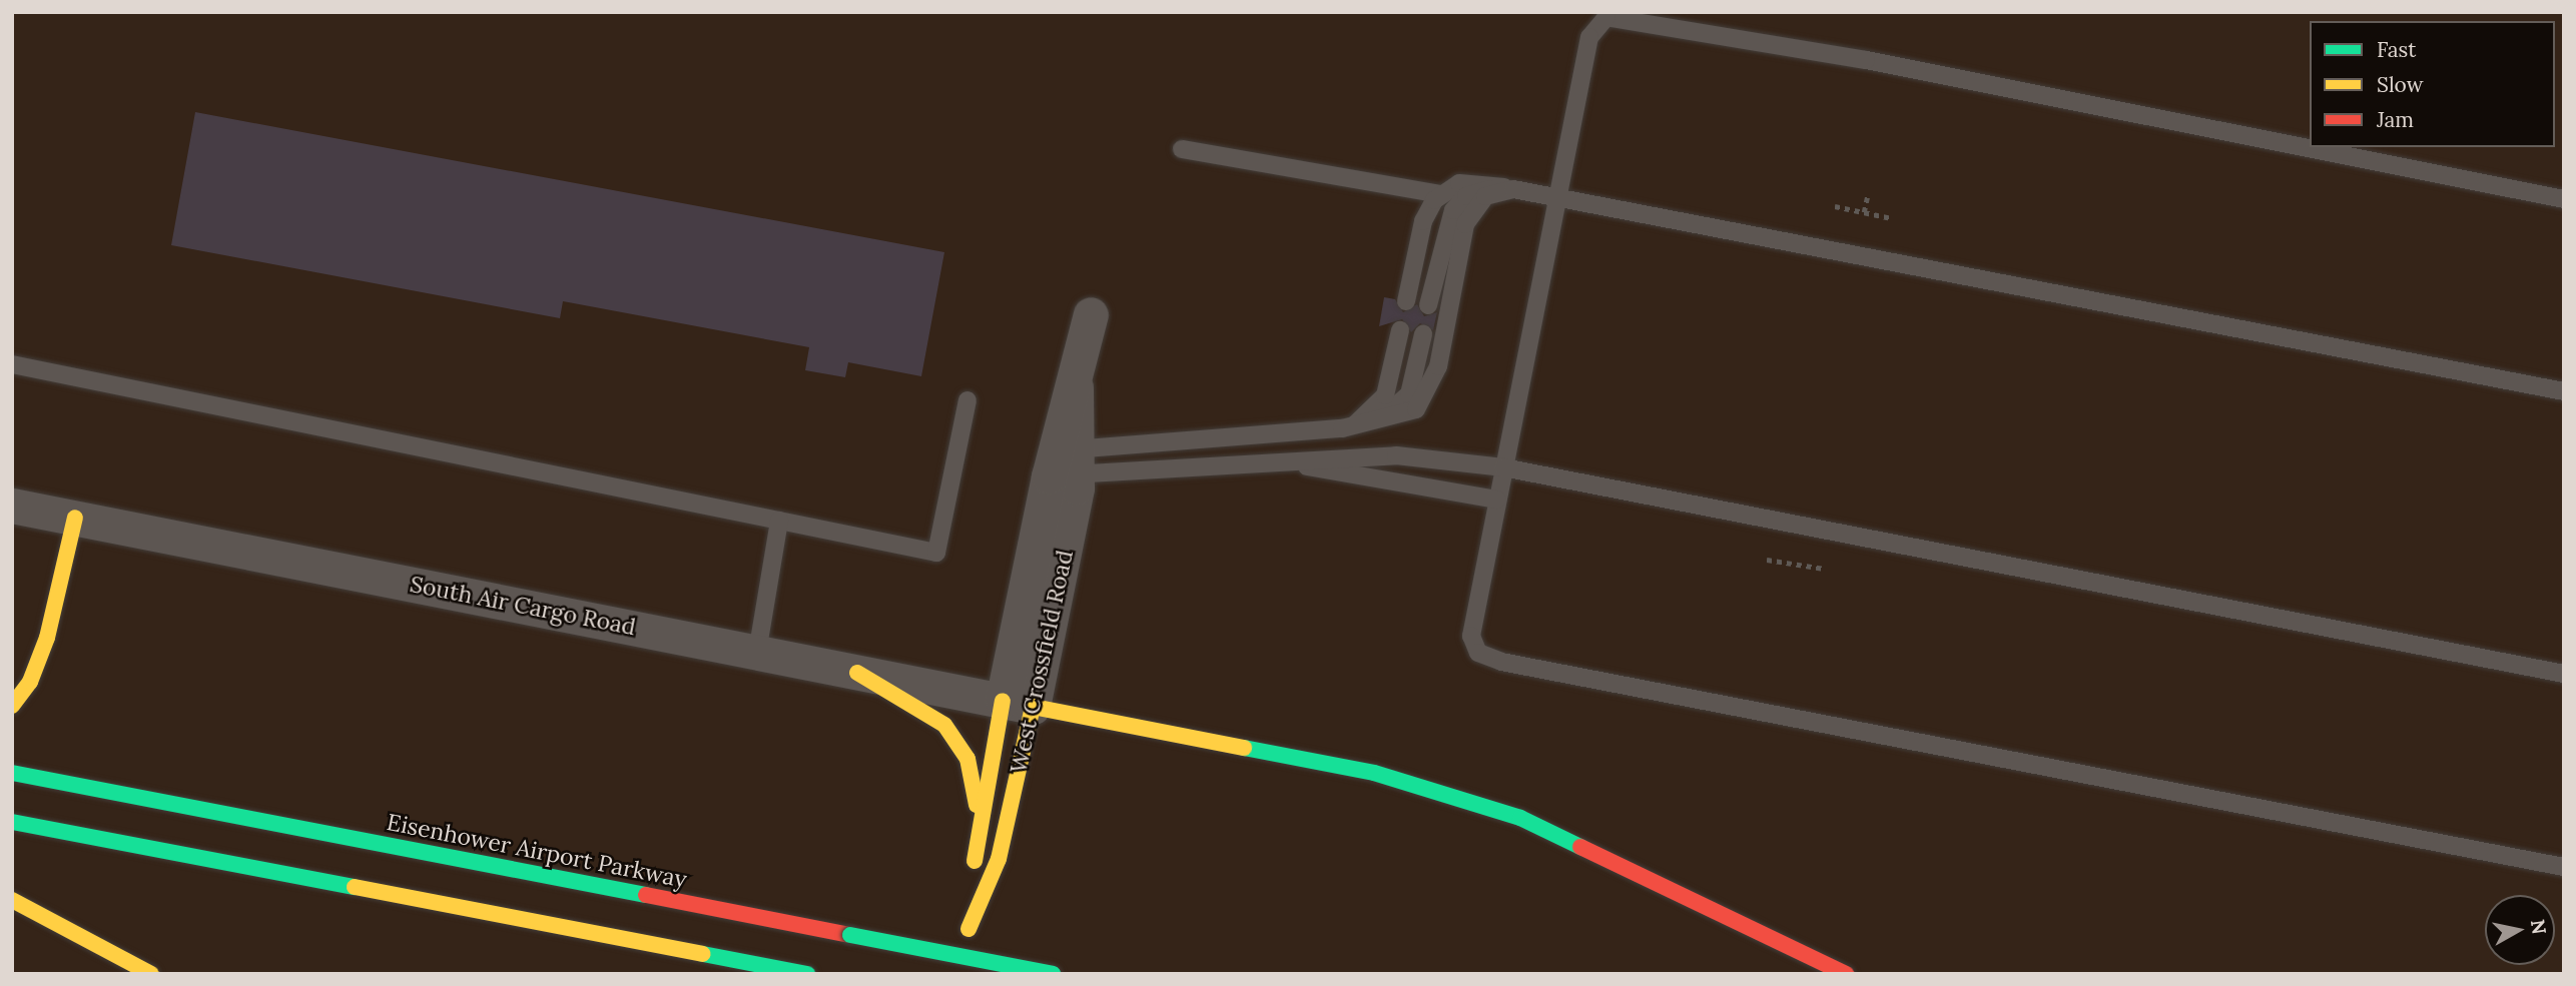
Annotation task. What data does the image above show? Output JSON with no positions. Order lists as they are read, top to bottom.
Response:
{
  "streets": {
    "main road": ["West Crossfield Road", "Eisenhower Airport Parkway"],
    "street": ["South Air Cargo Road"]
  },
  "crossings": [
    ["South Air Cargo Road", "West Crossfield Road"]
  ],
  "legend": ["Fast", "Slow", "Jam"],
  "north": "right"
}
